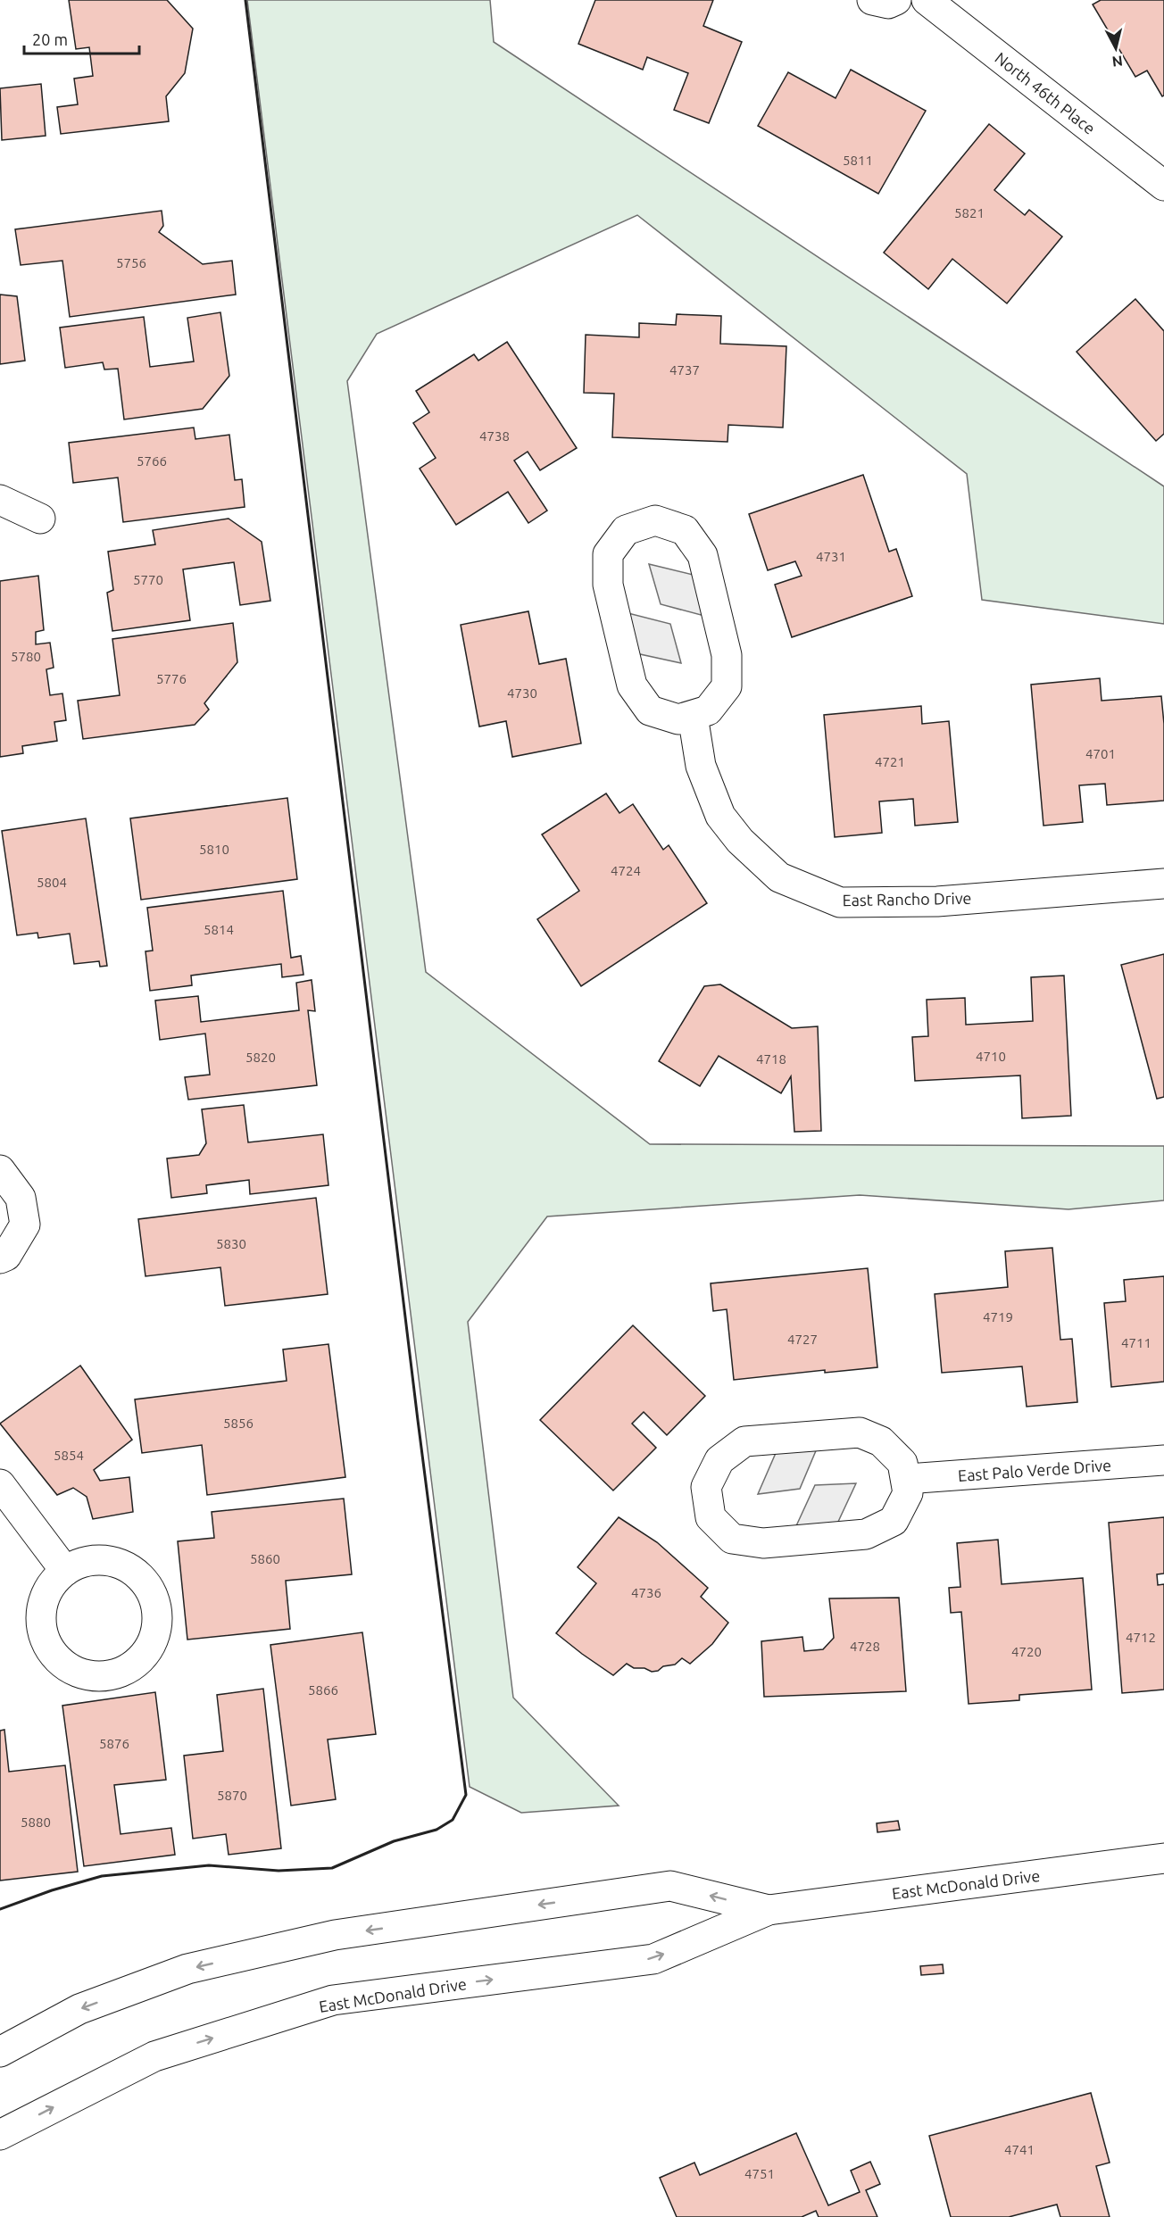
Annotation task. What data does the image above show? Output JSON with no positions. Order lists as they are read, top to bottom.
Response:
{
  "streets": {
    "street": [
      "North 46th Place",
      "East Rancho Drive",
      "East Palo Verde Drive",
      "East McDonald Drive"
    ]
  },
  "house_numbers": [
    "5811",
    "5821",
    "5756",
    "4737",
    "4738",
    "5766",
    "4731",
    "5770",
    "5780",
    "5776",
    "4730",
    "4701",
    "4721",
    "5810",
    "4724",
    "5804",
    "5814",
    "4710",
    "5820",
    "4718",
    "5830",
    "4719",
    "4727",
    "4711",
    "5856",
    "5854",
    "5860",
    "4736",
    "4712",
    "4728",
    "4720",
    "5866",
    "5876",
    "5870",
    "5880",
    "4741",
    "4751"
  ],
  "scale_bar": "20 m",
  "north": "bottom"
}
